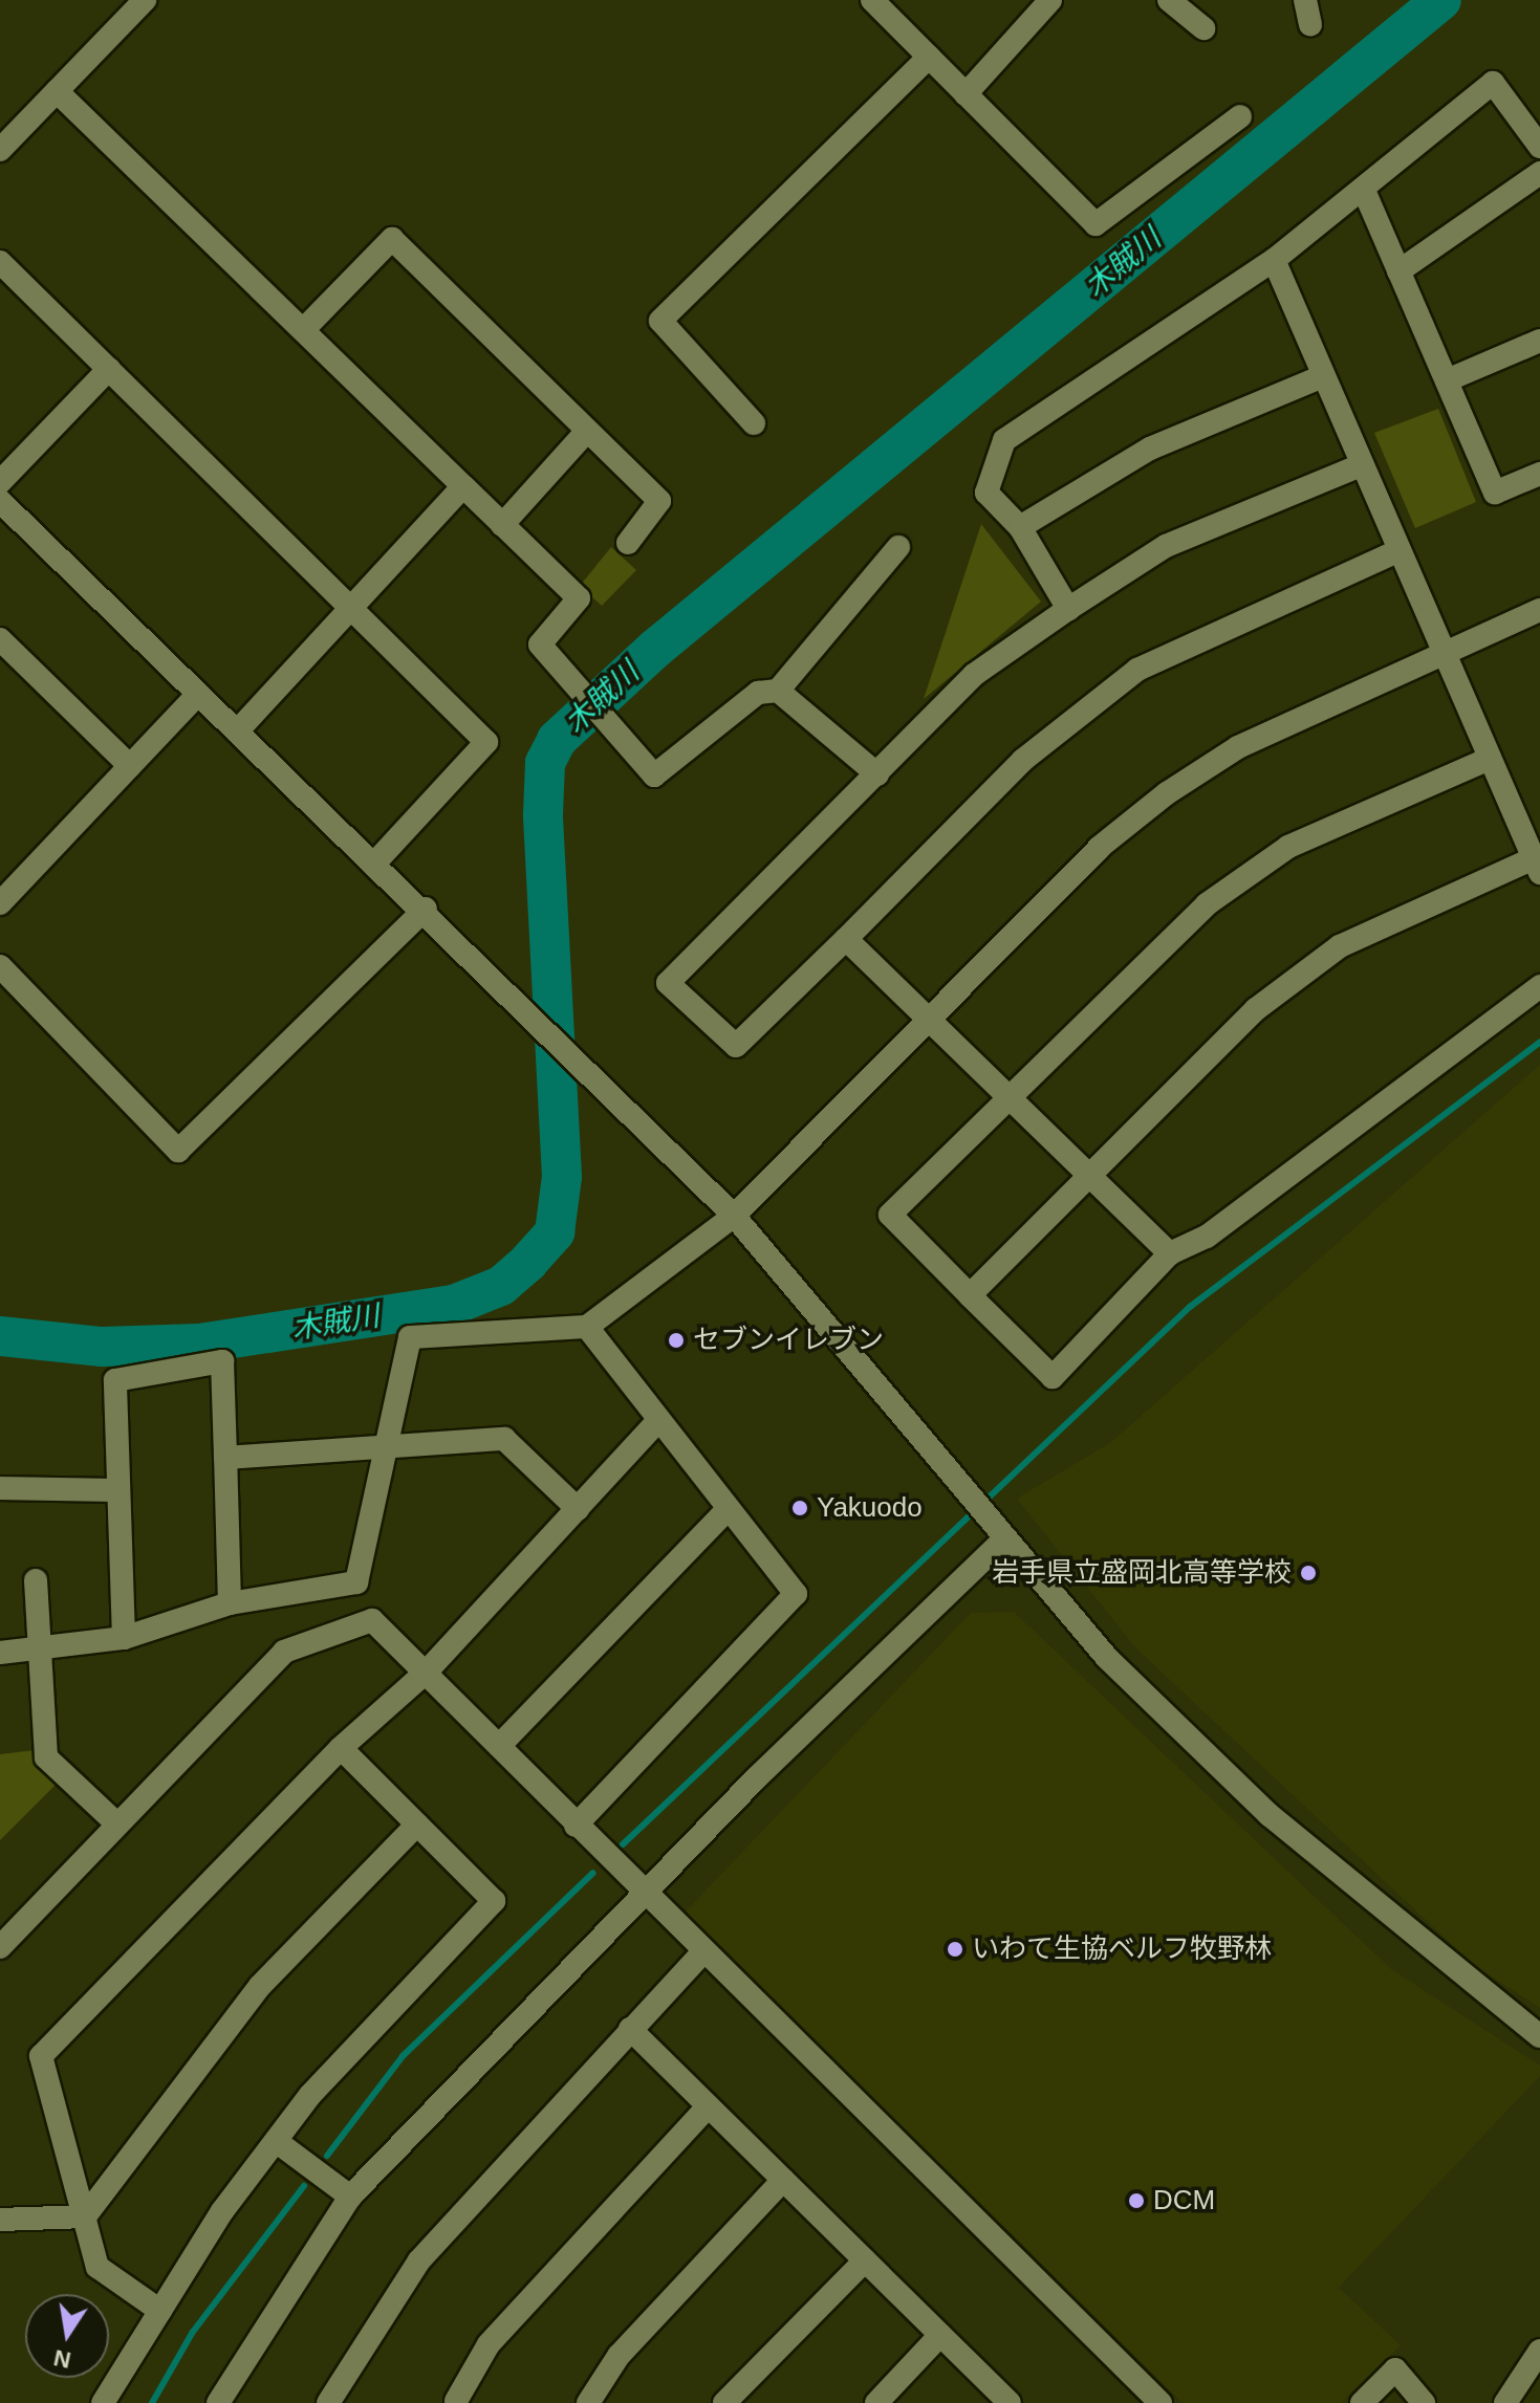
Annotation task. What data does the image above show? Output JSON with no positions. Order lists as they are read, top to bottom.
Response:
{
  "water": ["木賊川"],
  "places": [
    "セブンイレブン",
    "Yakuodo",
    "岩手県立盛岡北高等学校",
    "いわて生協ベルフ牧野林",
    "DCM"
  ],
  "north": "bottom"
}
